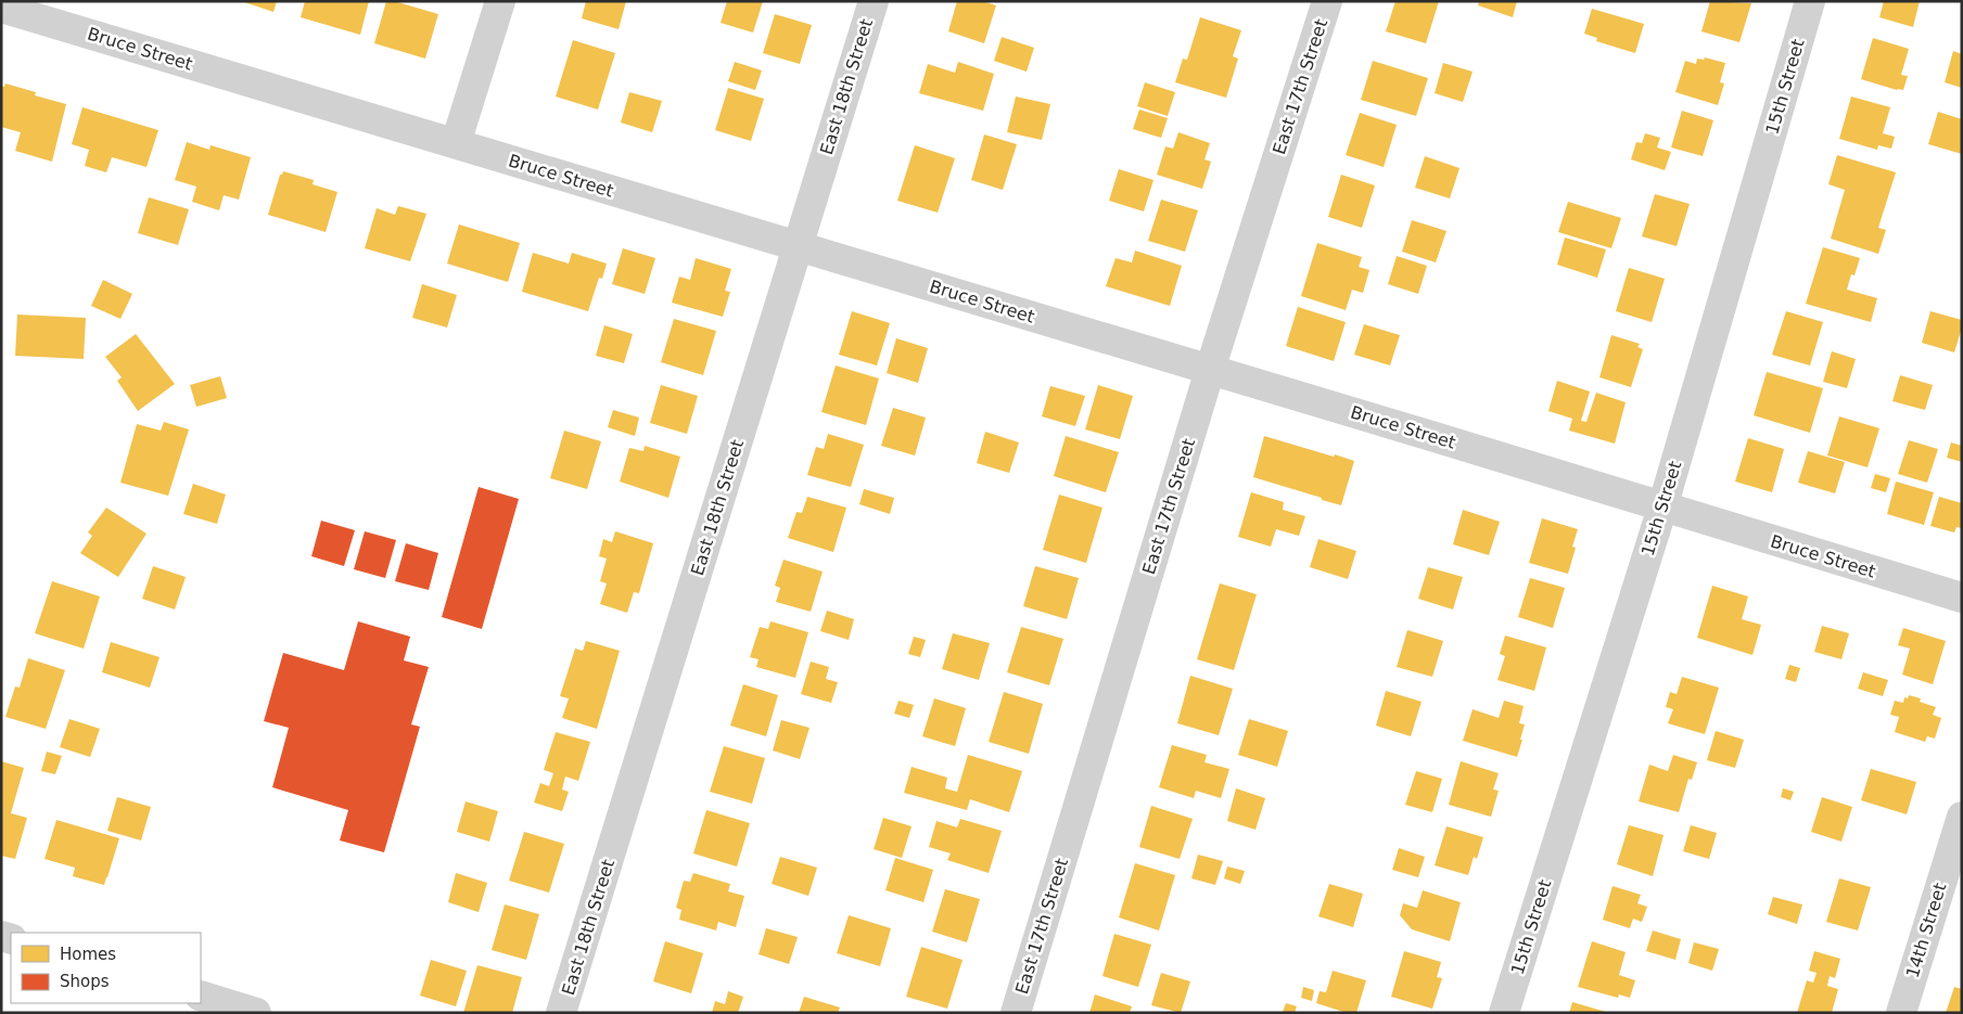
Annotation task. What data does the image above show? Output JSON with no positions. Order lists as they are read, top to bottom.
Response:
{
  "streets": {
    "street": [
      "Bruce Street",
      "East 18th Street",
      "East 17th Street",
      "15th Street",
      "14th Street"
    ]
  },
  "crossings": [
    ["Bruce Street", "East 18th Street"],
    ["Bruce Street", "East 17th Street"],
    ["Bruce Street", "15th Street"]
  ],
  "legend": ["Homes", "Shops"]
}
